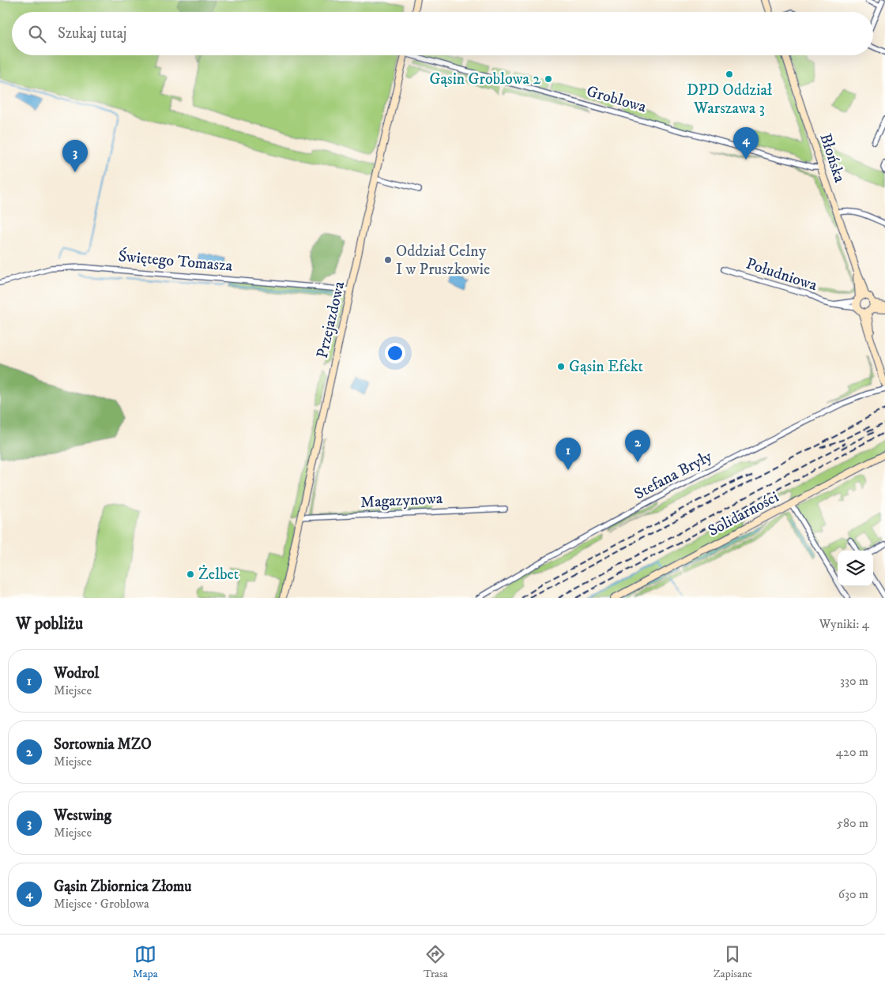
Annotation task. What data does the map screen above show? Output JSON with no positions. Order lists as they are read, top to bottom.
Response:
{
  "streets": {
    "street": [
      "Groblowa",
      "Błońska",
      "Świętego Tomasza",
      "Południowa",
      "Przejazdowa",
      "Stefana Bryły",
      "Magazynowa",
      "Solidarności"
    ]
  },
  "crossings": [
    ["Groblowa", "Błońska"],
    ["Błońska", "Południowa"],
    ["Świętego Tomasza", "Przejazdowa"],
    ["Przejazdowa", "Magazynowa"]
  ],
  "places": [
    "DPD Oddział Warszawa 3",
    "Gąsin Groblowa 2",
    "Oddział Celny I w Pruszkowie",
    "Gąsin Efekt",
    "Żelbet"
  ],
  "page": {
    "search": "Szukaj tutaj",
    "pins": [
      "4",
      "3",
      "2",
      "1"
    ],
    "heading": ["W pobliżu", "Wyniki: 4"],
    "list": [
      {
        "mark": "1",
        "name": "Wodrol",
        "note": "Miejsce",
        "value": "330 m"
      },
      {
        "mark": "2",
        "name": "Sortownia MZO",
        "note": "Miejsce",
        "value": "420 m"
      },
      {
        "mark": "3",
        "name": "Westwing",
        "note": "Miejsce",
        "value": "580 m"
      },
      {
        "mark": "4",
        "name": "Gąsin Zbiornica Złomu",
        "note": "Miejsce · Groblowa",
        "value": "630 m"
      }
    ],
    "nav": ["Mapa", "Trasa", "Zapisane"]
  }
}
